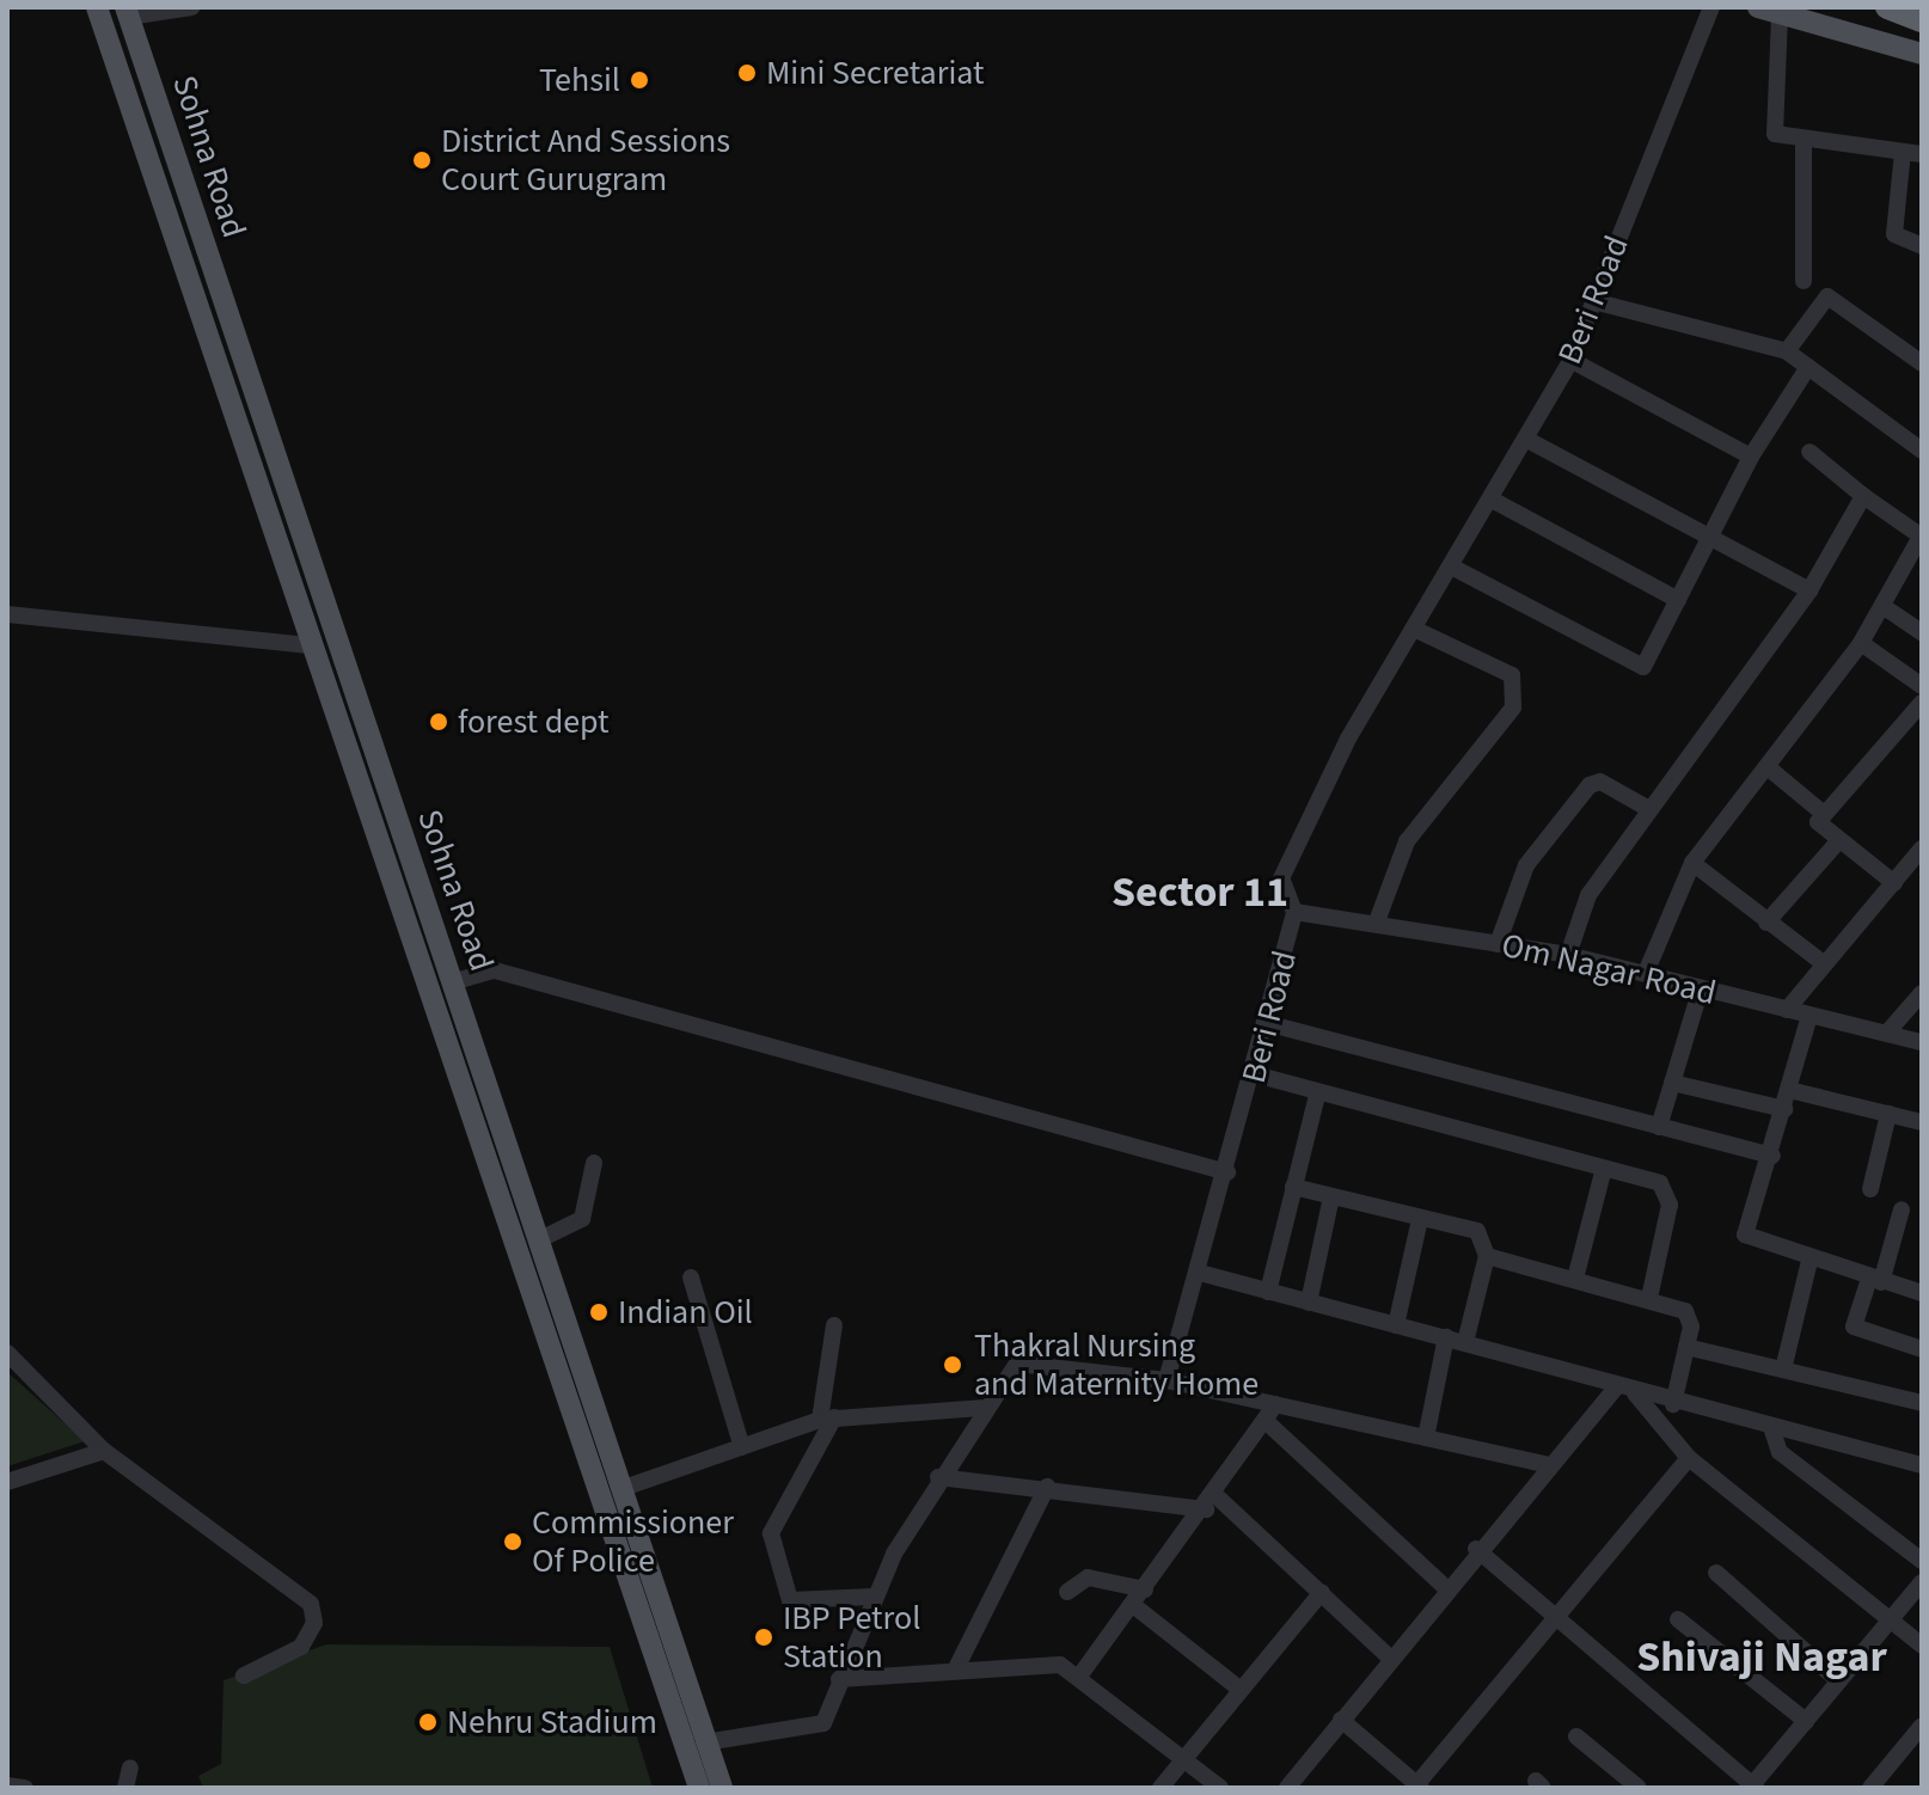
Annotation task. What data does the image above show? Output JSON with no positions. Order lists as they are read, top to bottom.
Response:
{
  "streets": {
    "main road": ["Sohna Road"],
    "street": ["Beri Road", "Om Nagar Road"]
  },
  "crossings": [
    ["Beri Road", "Om Nagar Road"]
  ],
  "districts": ["Sector 11", "Shivaji Nagar"],
  "places": [
    "Mini Secretariat",
    "Tehsil",
    "District And Sessions Court Gurugram",
    "forest dept",
    "Indian Oil",
    "Thakral Nursing and Maternity Home",
    "Commissioner Of Police",
    "IBP Petrol Station",
    "Nehru Stadium"
  ]
}
